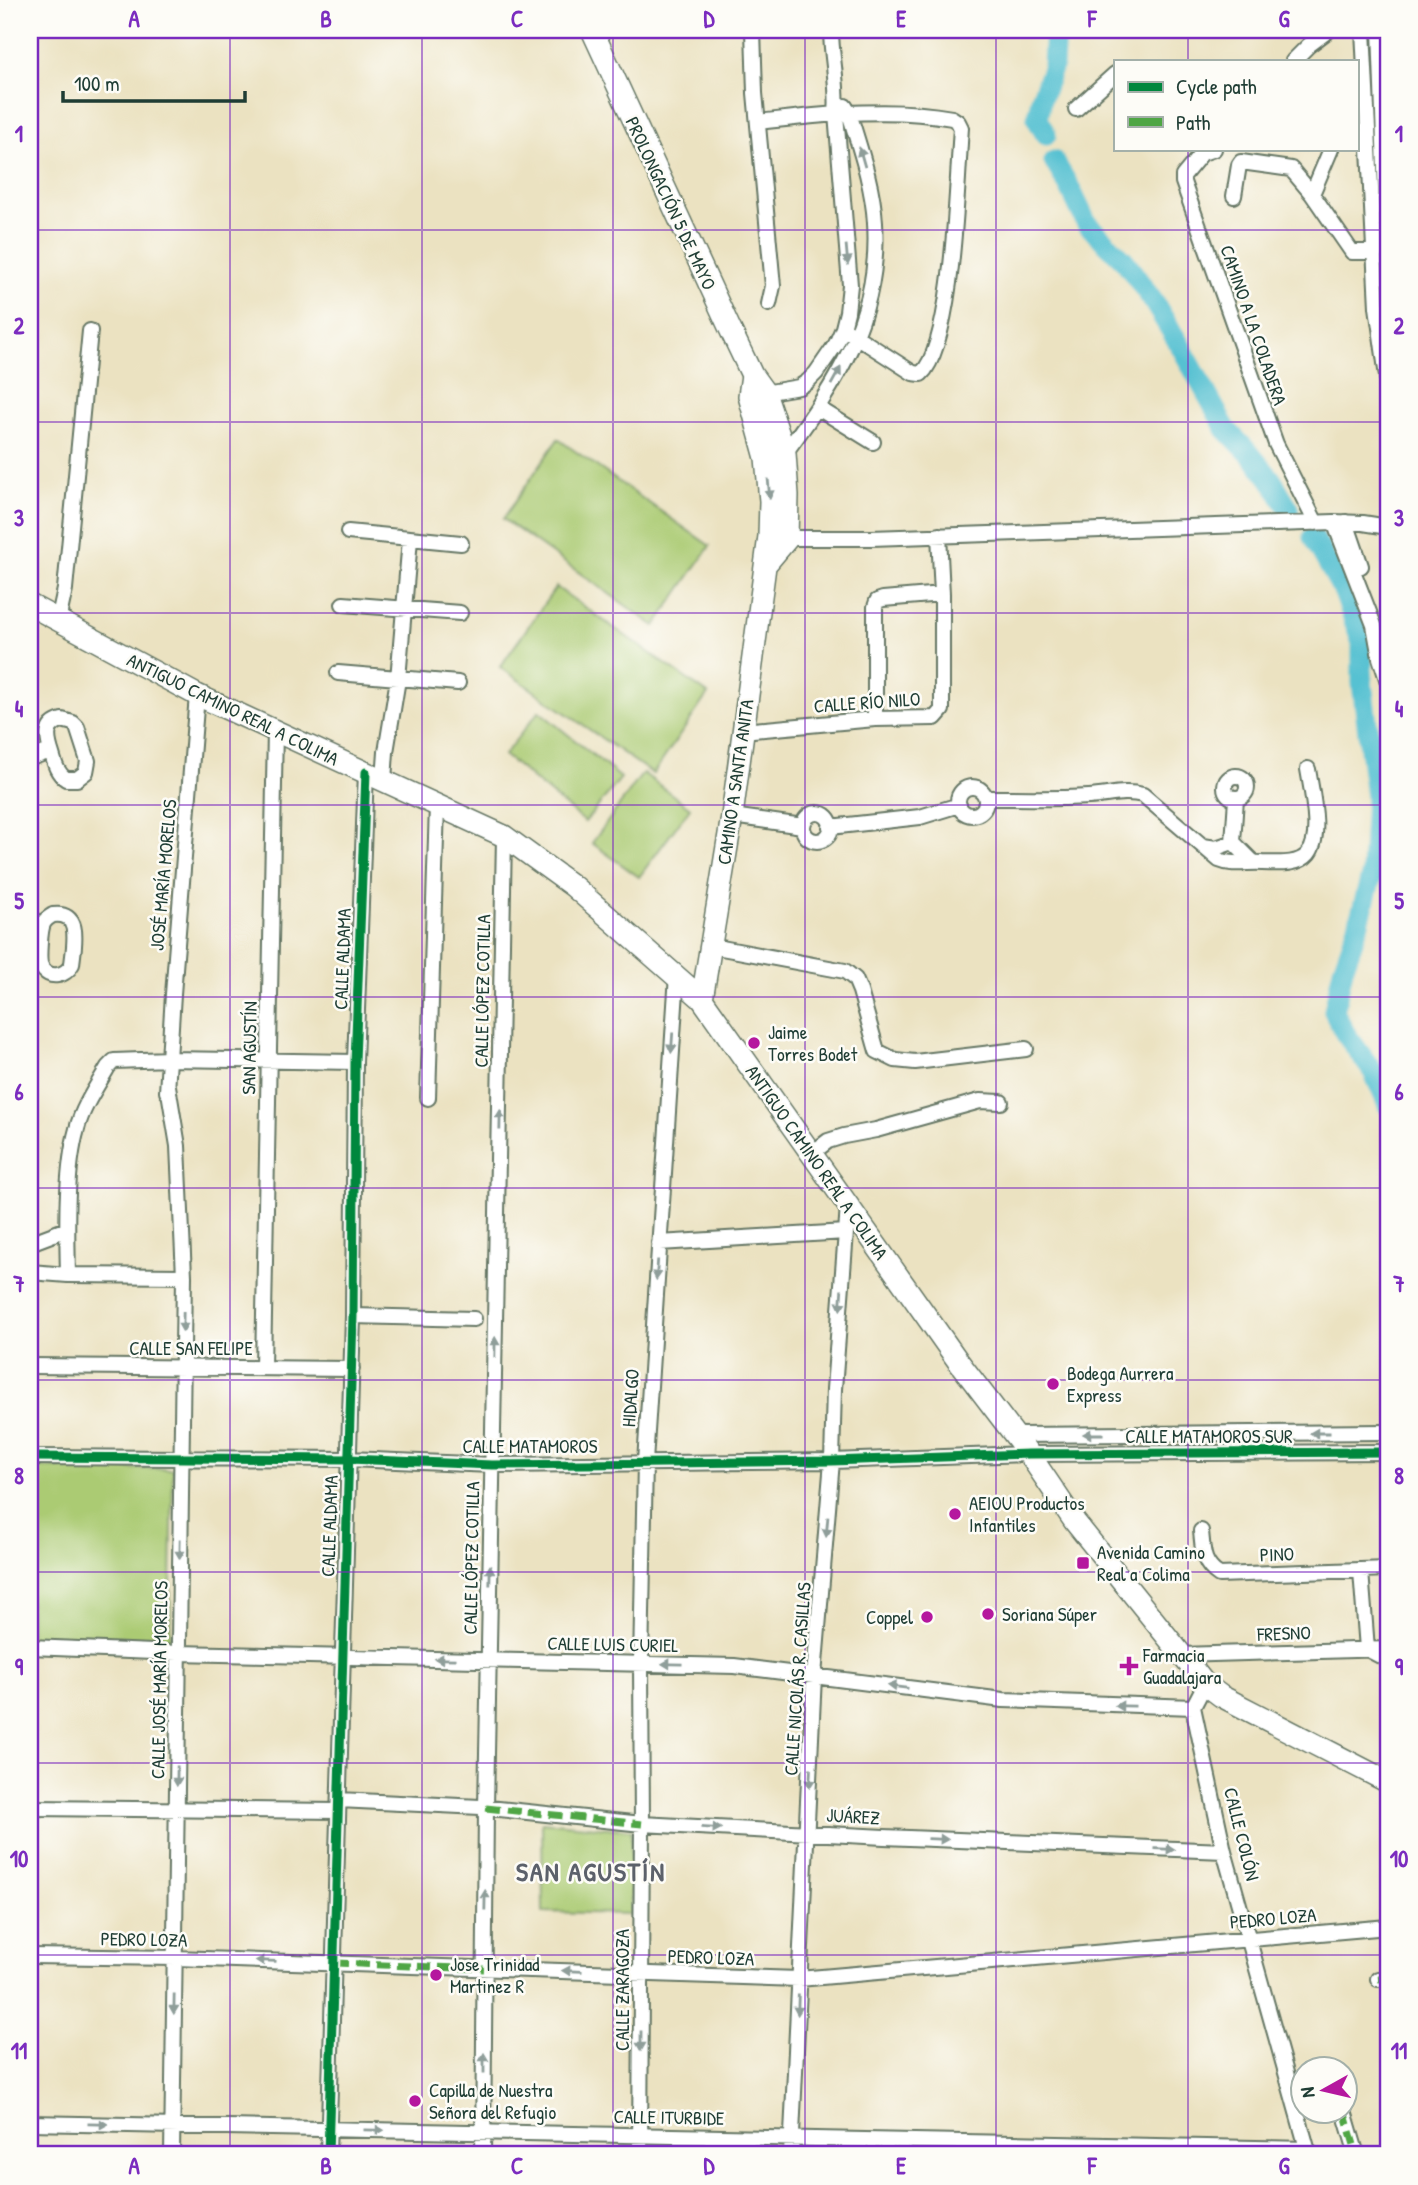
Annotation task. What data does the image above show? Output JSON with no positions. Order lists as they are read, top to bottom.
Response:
{
  "streets": {
    "main road": ["PROLONGACIÓN 5 DE MAYO", "ANTIGUO CAMINO REAL A COLIMA", "CAMINO A SANTA ANITA"],
    "street": [
      "CAMINO A LA COLADERA",
      "CALLE RÍO NILO",
      "JOSÉ MARÍA MORELOS",
      "CALLE ALDAMA",
      "CALLE LÓPEZ COTILLA",
      "SAN AGUSTÍN",
      "CALLE SAN FELIPE",
      "HIDALGO",
      "CALLE MATAMOROS SUR",
      "CALLE MATAMOROS",
      "PINO",
      "FRESNO",
      "CALLE LUIS CURIEL",
      "CALLE NICOLÁS R. CASILLAS",
      "CALLE JOSÉ MARÍA MORELOS",
      "JUÁREZ",
      "CALLE COLÓN",
      "PEDRO LOZA",
      "CALLE ZARAGOZA",
      "CALLE ITURBIDE"
    ]
  },
  "crossings": [
    ["PROLONGACIÓN 5 DE MAYO", "CAMINO A SANTA ANITA"],
    ["CALLE RÍO NILO", "CAMINO A SANTA ANITA"],
    ["ANTIGUO CAMINO REAL A COLIMA", "CAMINO A SANTA ANITA"],
    ["ANTIGUO CAMINO REAL A COLIMA", "JOSÉ MARÍA MORELOS"],
    ["ANTIGUO CAMINO REAL A COLIMA", "CALLE ALDAMA"],
    ["ANTIGUO CAMINO REAL A COLIMA", "CALLE LÓPEZ COTILLA"],
    ["ANTIGUO CAMINO REAL A COLIMA", "SAN AGUSTÍN"],
    ["ANTIGUO CAMINO REAL A COLIMA", "HIDALGO"],
    ["ANTIGUO CAMINO REAL A COLIMA", "CALLE MATAMOROS SUR"],
    ["ANTIGUO CAMINO REAL A COLIMA", "CALLE MATAMOROS"],
    ["ANTIGUO CAMINO REAL A COLIMA", "FRESNO"],
    ["ANTIGUO CAMINO REAL A COLIMA", "CALLE NICOLÁS R. CASILLAS"],
    ["JOSÉ MARÍA MORELOS", "CALLE JOSÉ MARÍA MORELOS"],
    ["CALLE ALDAMA", "CALLE SAN FELIPE"],
    ["CALLE ALDAMA", "CALLE MATAMOROS"],
    ["CALLE ALDAMA", "CALLE LUIS CURIEL"],
    ["CALLE ALDAMA", "JUÁREZ"],
    ["CALLE ALDAMA", "PEDRO LOZA"],
    ["CALLE ALDAMA", "CALLE ITURBIDE"],
    ["CALLE LÓPEZ COTILLA", "CALLE MATAMOROS"],
    ["CALLE LÓPEZ COTILLA", "CALLE LUIS CURIEL"],
    ["CALLE LÓPEZ COTILLA", "JUÁREZ"],
    ["CALLE LÓPEZ COTILLA", "PEDRO LOZA"],
    ["CALLE LÓPEZ COTILLA", "CALLE ITURBIDE"],
    ["SAN AGUSTÍN", "CALLE SAN FELIPE"],
    ["CALLE SAN FELIPE", "CALLE JOSÉ MARÍA MORELOS"],
    ["HIDALGO", "CALLE MATAMOROS"],
    ["HIDALGO", "CALLE LUIS CURIEL"],
    ["HIDALGO", "JUÁREZ"],
    ["HIDALGO", "CALLE ZARAGOZA"],
    ["CALLE MATAMOROS SUR", "CALLE MATAMOROS"],
    ["CALLE MATAMOROS", "CALLE NICOLÁS R. CASILLAS"],
    ["CALLE MATAMOROS", "CALLE JOSÉ MARÍA MORELOS"],
    ["CALLE LUIS CURIEL", "CALLE NICOLÁS R. CASILLAS"],
    ["CALLE LUIS CURIEL", "CALLE JOSÉ MARÍA MORELOS"],
    ["CALLE LUIS CURIEL", "CALLE COLÓN"],
    ["CALLE NICOLÁS R. CASILLAS", "JUÁREZ"],
    ["CALLE NICOLÁS R. CASILLAS", "PEDRO LOZA"],
    ["CALLE NICOLÁS R. CASILLAS", "CALLE ITURBIDE"],
    ["CALLE JOSÉ MARÍA MORELOS", "JUÁREZ"],
    ["CALLE JOSÉ MARÍA MORELOS", "PEDRO LOZA"],
    ["CALLE JOSÉ MARÍA MORELOS", "CALLE ITURBIDE"],
    ["JUÁREZ", "CALLE COLÓN"],
    ["JUÁREZ", "CALLE ZARAGOZA"],
    ["CALLE COLÓN", "PEDRO LOZA"],
    ["CALLE COLÓN", "CALLE ITURBIDE"],
    ["PEDRO LOZA", "CALLE ZARAGOZA"],
    ["CALLE ZARAGOZA", "CALLE ITURBIDE"]
  ],
  "one_way": [
    "CALLE LÓPEZ COTILLA",
    "HIDALGO",
    "CALLE LUIS CURIEL",
    "CALLE NICOLÁS R. CASILLAS",
    "CALLE JOSÉ MARÍA MORELOS",
    "JUÁREZ",
    "CALLE ZARAGOZA"
  ],
  "districts": ["SAN AGUSTÍN"],
  "places": {
    "other": [
      "Jaime Torres Bodet",
      "Bodega Aurrera Express",
      "AEIOU Productos Infantiles",
      "Soriana Súper",
      "Coppel",
      "Jose Trinidad Martinez R",
      "Capilla de Nuestra Señora del Refugio"
    ],
    "transit": ["Avenida Camino Real a Colima"],
    "health": ["Farmacia Guadalajara"]
  },
  "legend": ["Cycle path", "Path"],
  "scale_bar": "100 m",
  "north": "left",
  "grid": {
    "columns": [
      "A",
      "B",
      "C",
      "D",
      "E",
      "F",
      "G"
    ],
    "rows": [
      "1",
      "2",
      "3",
      "4",
      "5",
      "6",
      "7",
      "8",
      "9",
      "10",
      "11"
    ]
  }
}
